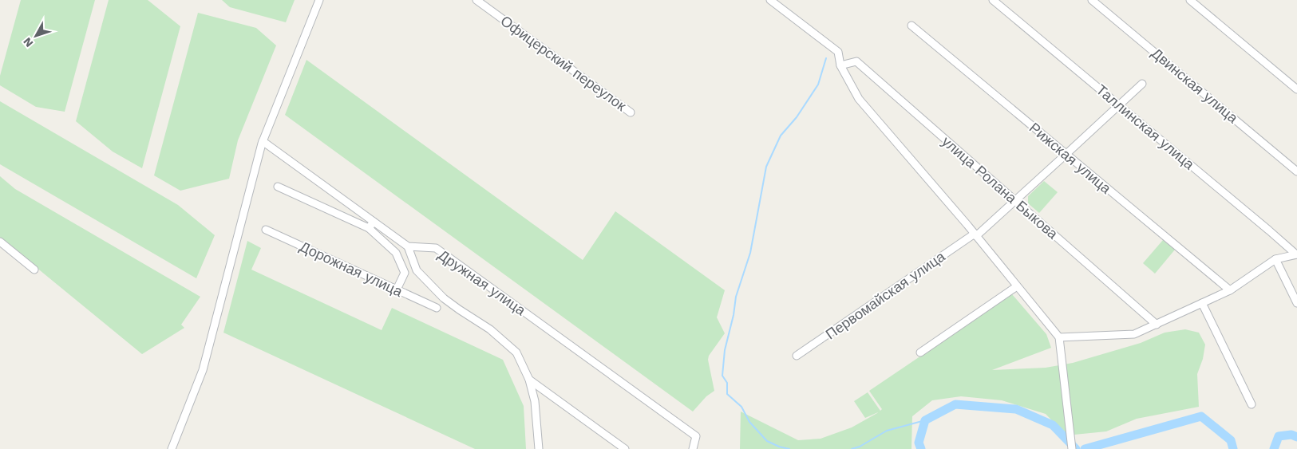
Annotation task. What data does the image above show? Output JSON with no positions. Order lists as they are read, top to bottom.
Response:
{
  "streets": {
    "street": [
      "Офицерский переулок",
      "Двинская улица",
      "Таллинская улица",
      "Рижская улица",
      "улица Ролана Быкова",
      "Дорожная улица",
      "Дружная улица",
      "Первомайская улица"
    ]
  },
  "crossings": [
    ["Таллинская улица", "Первомайская улица"],
    ["Рижская улица", "Первомайская улица"],
    ["улица Ролана Быкова", "Первомайская улица"]
  ],
  "north": "bottom left"
}
